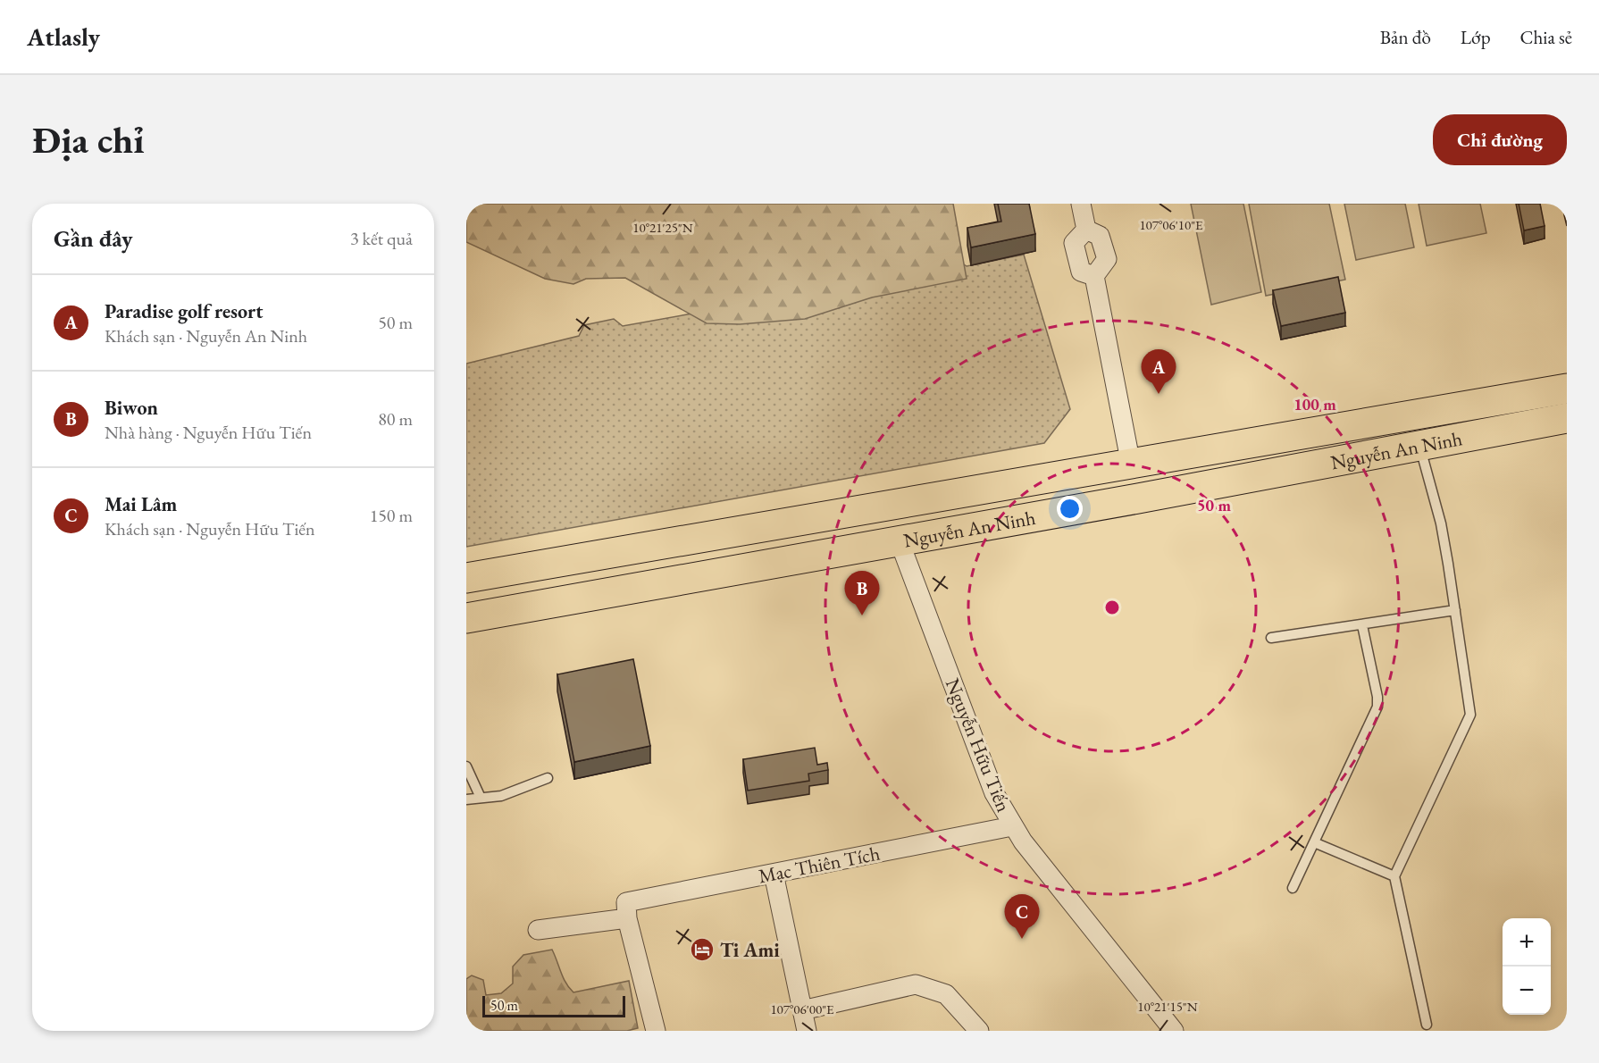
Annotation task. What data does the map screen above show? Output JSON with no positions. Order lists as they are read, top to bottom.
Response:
{
  "streets": {
    "main road": ["Nguyễn An Ninh"],
    "street": ["Nguyễn Hữu Tiến", "Mạc Thiên Tích"]
  },
  "crossings": [
    ["Nguyễn An Ninh", "Nguyễn Hữu Tiến"],
    ["Nguyễn Hữu Tiến", "Mạc Thiên Tích"]
  ],
  "places": {
    "hotel": ["Ti Ami"]
  },
  "scale_bar": "50 m",
  "page": {
    "header": "Atlasly",
    "nav": ["Bản đồ", "Lớp", "Chia sẻ"],
    "buttons": "Chỉ đường",
    "title": "Địa chỉ",
    "heading": ["Gần đây", "3 kết quả"],
    "list": [
      {
        "mark": "A",
        "name": "Paradise golf resort",
        "note": "Khách sạn · Nguyễn An Ninh",
        "value": "50 m"
      },
      {
        "mark": "B",
        "name": "Biwon",
        "note": "Nhà hàng · Nguyễn Hữu Tiến",
        "value": "80 m"
      },
      {
        "mark": "C",
        "name": "Mai Lâm",
        "note": "Khách sạn · Nguyễn Hữu Tiến",
        "value": "150 m"
      }
    ],
    "pins": ["A", "B", "C"],
    "map_buttons": ["+", "−"],
    "scale": "50 m"
  },
  "coordinates": [
    "107°06'10\"E",
    "10°21'25\"N",
    "10°21'15\"N",
    "107°06'00\"E"
  ],
  "rings": ["100 m", "50 m"]
}
